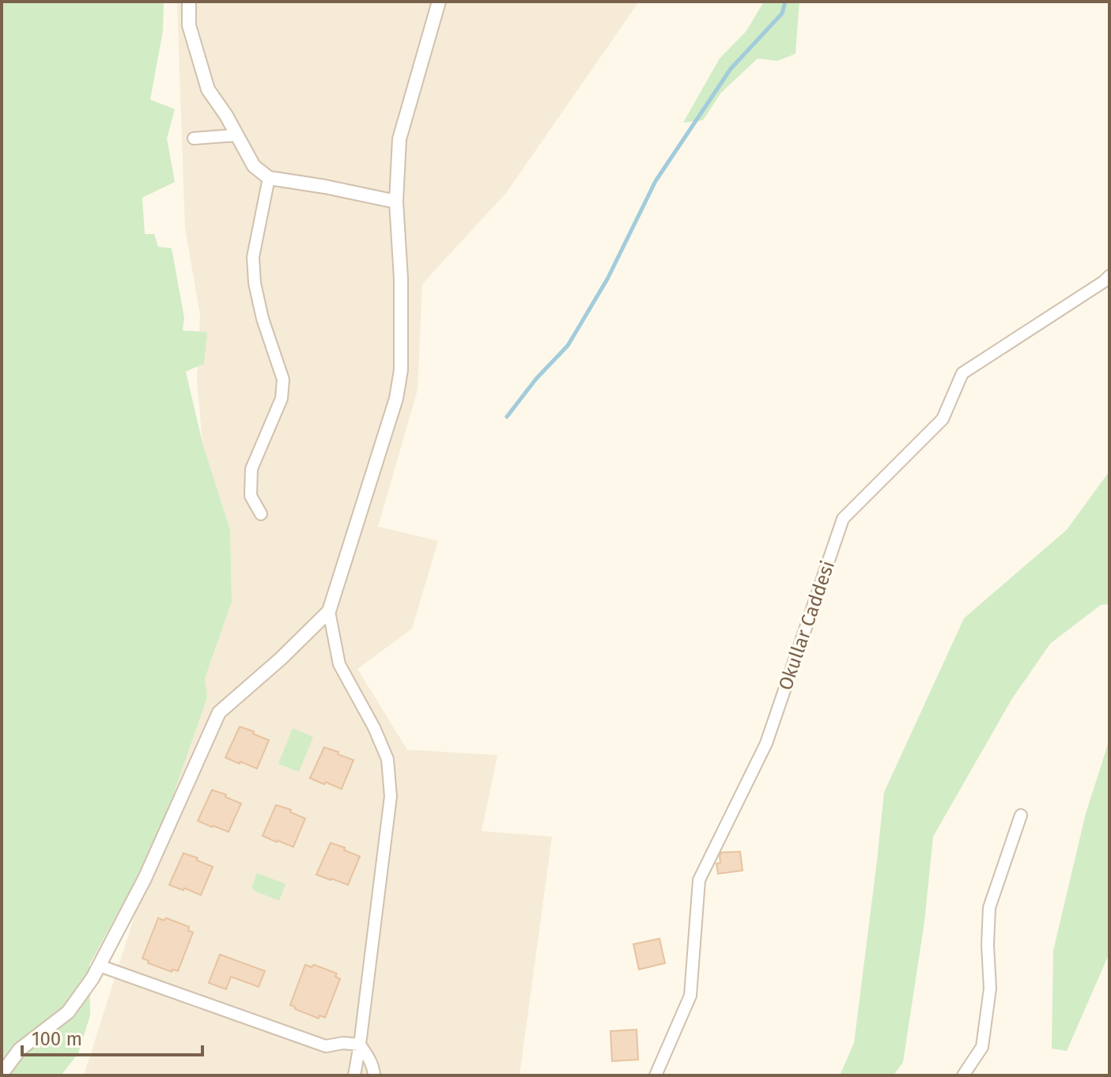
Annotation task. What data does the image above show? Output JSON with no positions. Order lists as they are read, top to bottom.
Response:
{
  "streets": {
    "street": ["Okullar Caddesi"]
  },
  "scale_bar": "100 m"
}
